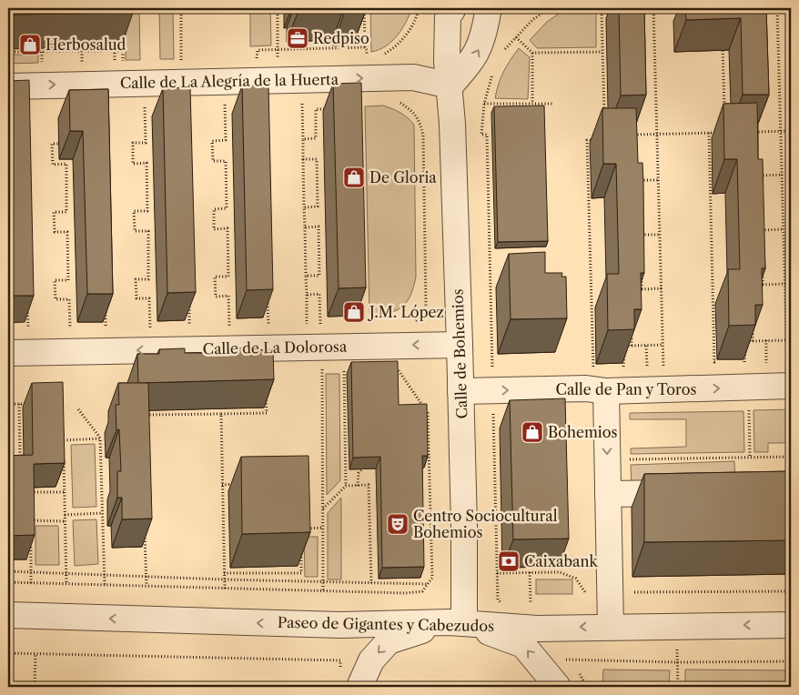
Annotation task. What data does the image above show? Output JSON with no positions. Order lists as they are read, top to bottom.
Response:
{
  "streets": {
    "street": [
      "Calle de La Alegría de la Huerta",
      "Calle de La Dolorosa",
      "Calle de Bohemios",
      "Calle de Pan y Toros",
      "Paseo de Gigantes y Cabezudos"
    ]
  },
  "crossings": [
    ["Calle de La Alegría de la Huerta", "Calle de Bohemios"],
    ["Calle de La Dolorosa", "Calle de Bohemios"],
    ["Calle de Bohemios", "Calle de Pan y Toros"],
    ["Calle de Bohemios", "Paseo de Gigantes y Cabezudos"]
  ],
  "one_way": [
    "Calle de La Alegría de la Huerta",
    "Calle de La Dolorosa",
    "Calle de Pan y Toros",
    "Paseo de Gigantes y Cabezudos"
  ],
  "places": {
    "office": ["Redpiso"],
    "shop": [
      "Herbosalud",
      "De Gloria",
      "J.M. López",
      "Bohemios"
    ],
    "theatre": ["Centro Sociocultural Bohemios"],
    "bank": ["Caixabank"]
  }
}
